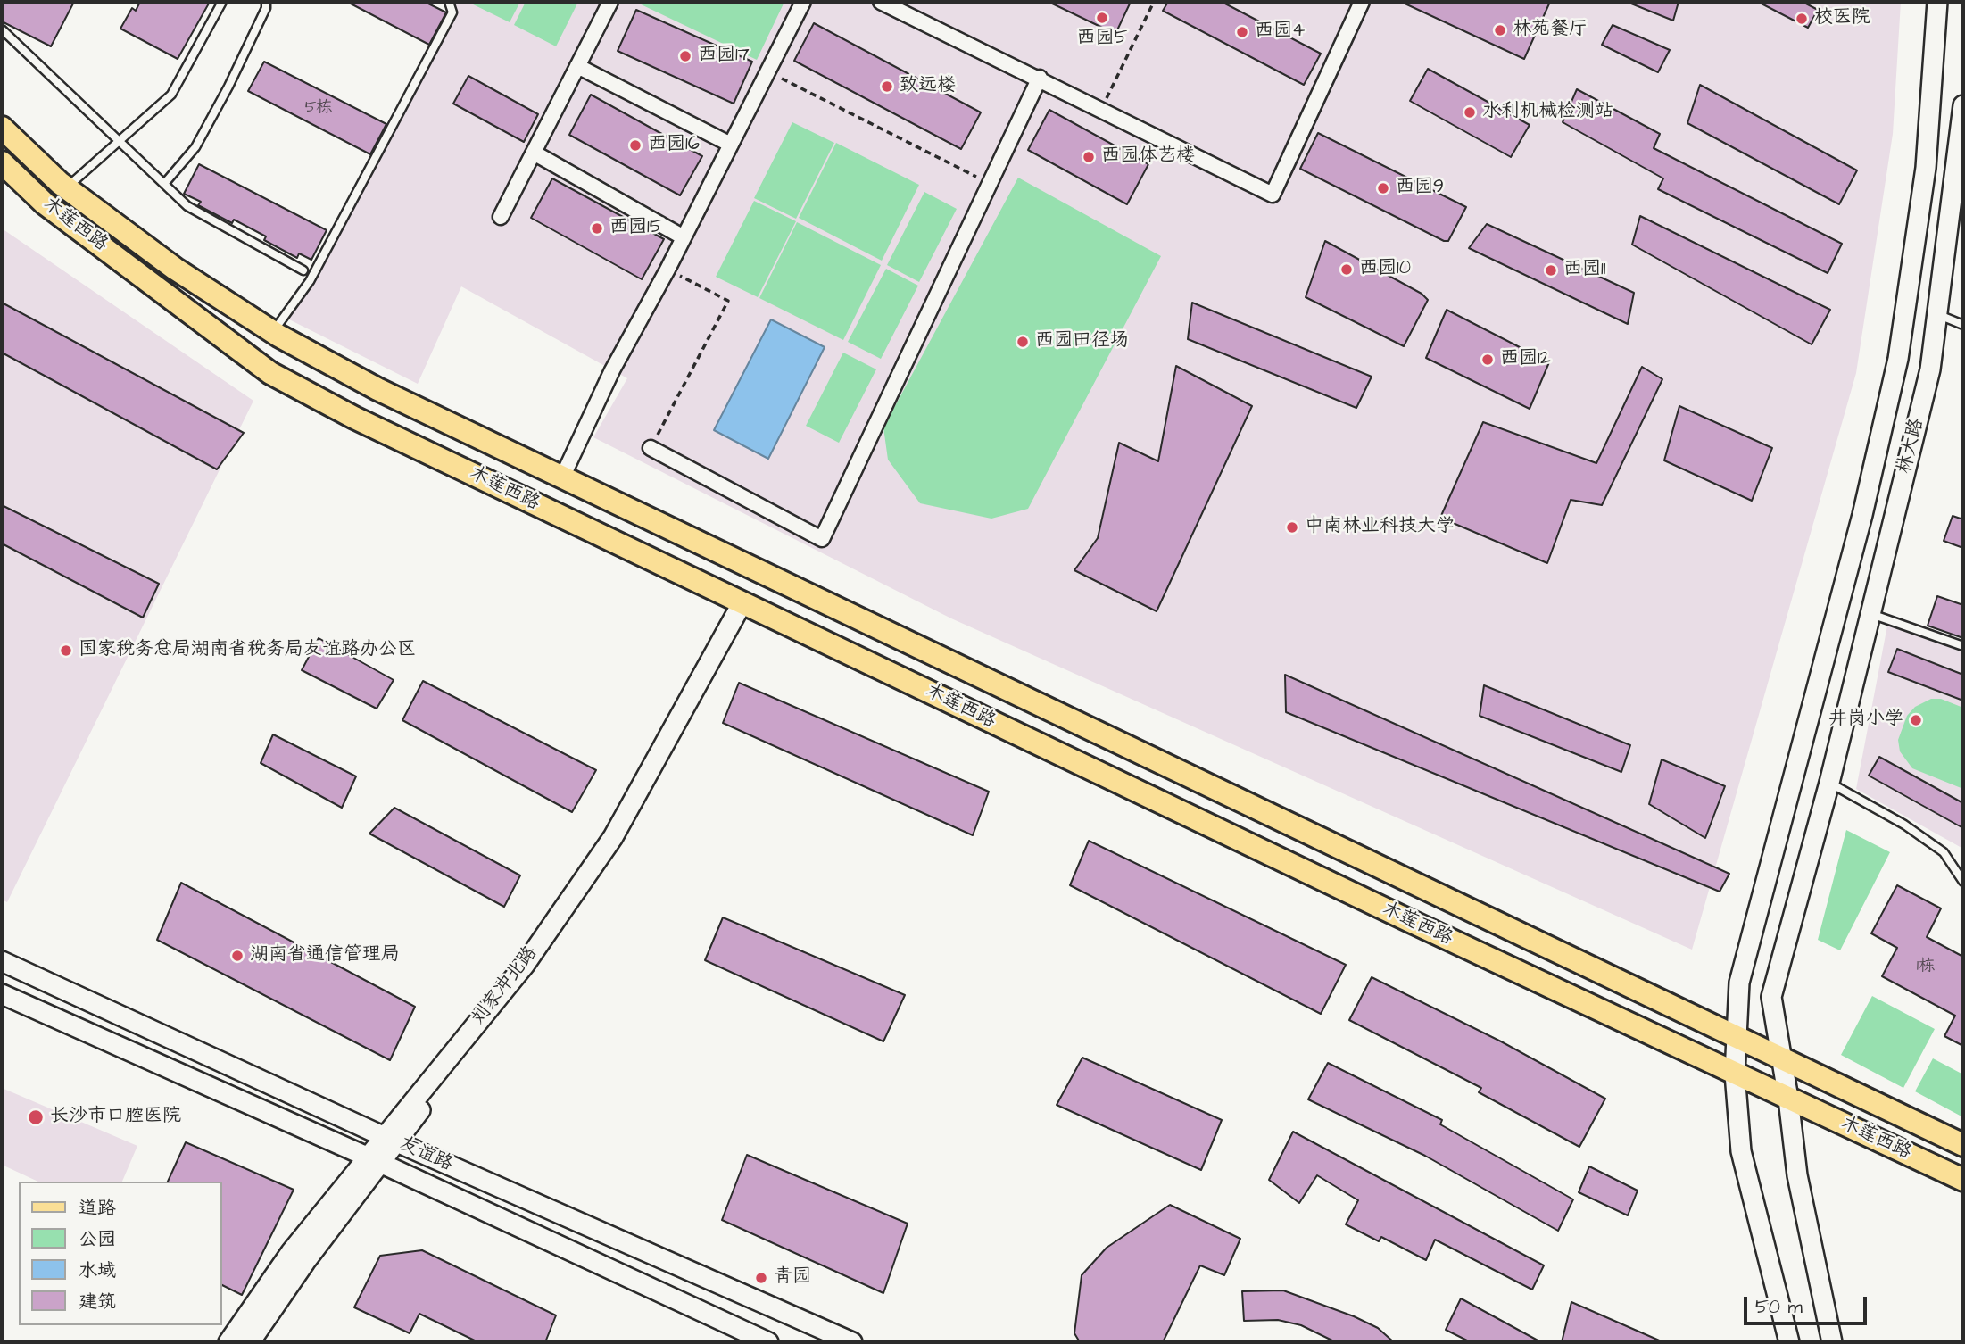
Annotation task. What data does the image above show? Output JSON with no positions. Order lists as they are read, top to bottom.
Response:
{
  "streets": {
    "main road": [
      "木莲西路",
      "林大路",
      "刘家冲北路",
      "友谊路"
    ]
  },
  "crossings": [
    ["木莲西路", "林大路"],
    ["木莲西路", "刘家冲北路"],
    ["刘家冲北路", "友谊路"]
  ],
  "places": [
    "西园5",
    "校医院",
    "林苑餐厅",
    "西园4",
    "西园17",
    "致远楼",
    "水利机械检测站",
    "西园16",
    "西园体艺楼",
    "西园9",
    "西园15",
    "西园10",
    "西园11",
    "西园田径场",
    "西园12",
    "中南林业科技大学",
    "国家税务总局湖南省税务局友谊路办公区",
    "井岗小学",
    "湖南省通信管理局",
    "长沙市口腔医院",
    "青园"
  ],
  "house_numbers": ["5栋", "1栋"],
  "legend": [
    "道路",
    "公园",
    "水域",
    "建筑"
  ],
  "scale_bar": "50 m"
}
